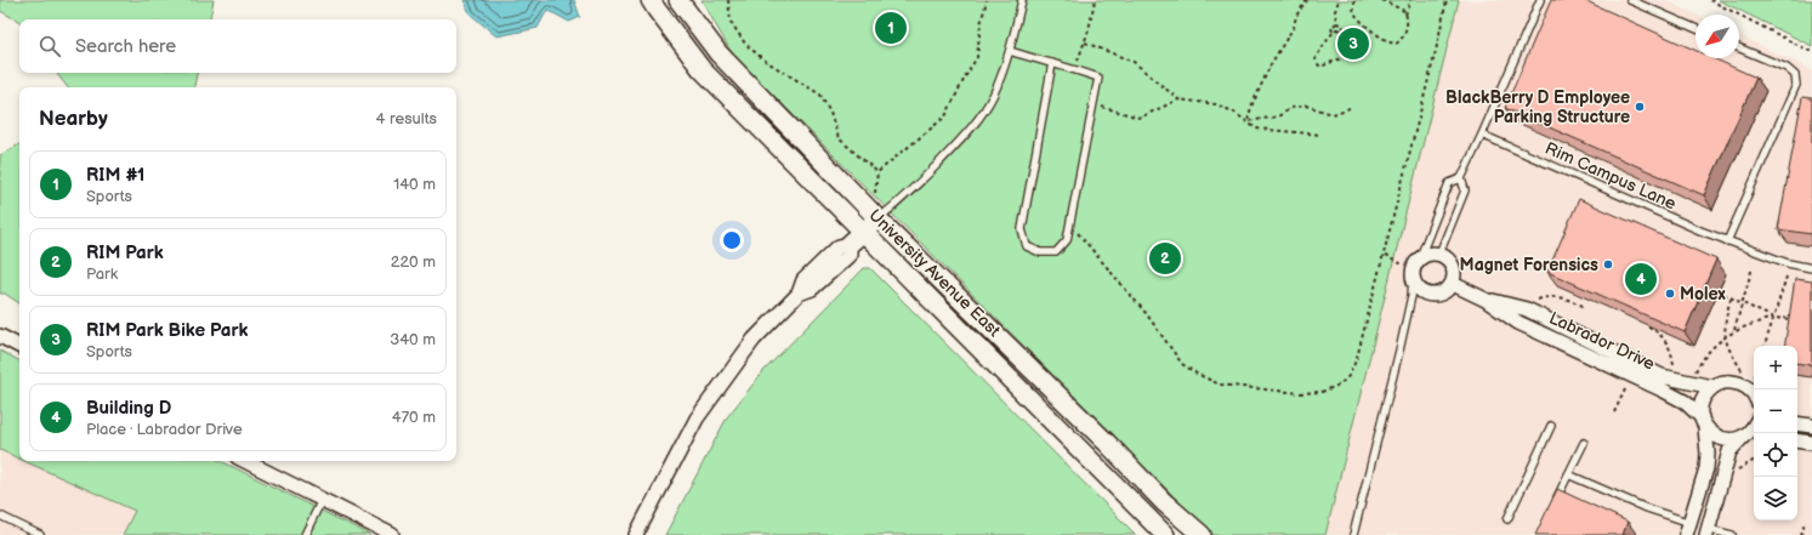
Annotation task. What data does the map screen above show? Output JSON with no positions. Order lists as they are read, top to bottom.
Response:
{
  "streets": {
    "main road": ["University Avenue East"],
    "street": ["Labrador Drive"],
    "lane": ["Rim Campus Lane"]
  },
  "places": ["BlackBerry D Employee Parking Structure", "Magnet Forensics", "Molex"],
  "north": "bottom left",
  "page": {
    "pins": [
      "1",
      "3",
      "2",
      "4"
    ],
    "search": "Search here",
    "heading": ["Nearby", "4 results"],
    "list": [
      {
        "mark": "1",
        "name": "RIM #1",
        "note": "Sports",
        "value": "140 m"
      },
      {
        "mark": "2",
        "name": "RIM Park",
        "note": "Park",
        "value": "220 m"
      },
      {
        "mark": "3",
        "name": "RIM Park Bike Park",
        "note": "Sports",
        "value": "340 m"
      },
      {
        "mark": "4",
        "name": "Building D",
        "note": "Place · Labrador Drive",
        "value": "470 m"
      }
    ],
    "map_buttons": ["+", "−"]
  }
}
